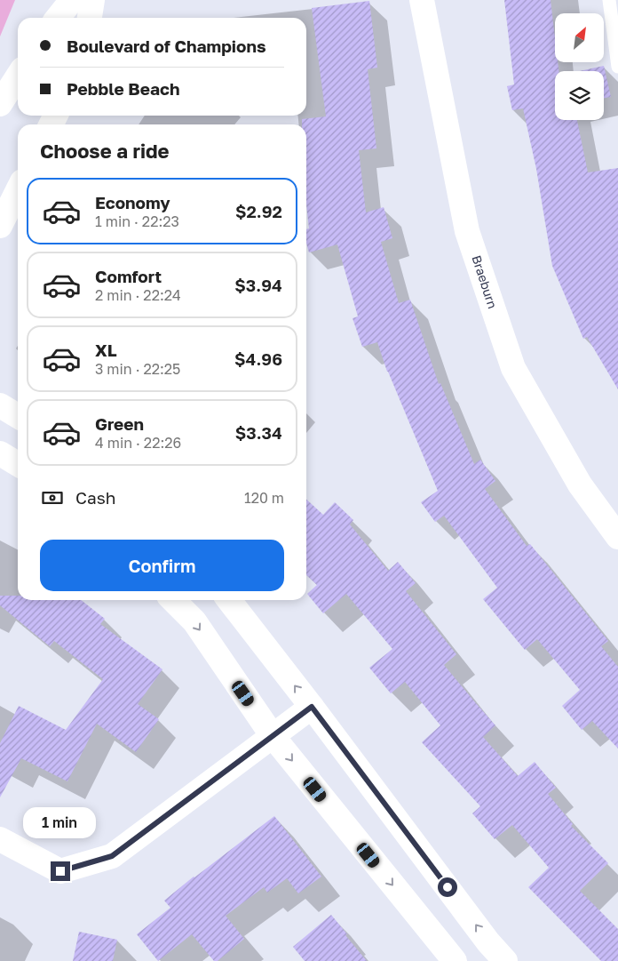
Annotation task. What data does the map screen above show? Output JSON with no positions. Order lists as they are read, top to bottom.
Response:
{
  "streets": {
    "street": ["Braeburn"]
  },
  "north": "top right",
  "page": {
    "banner": ["Boulevard of Champions", "Pebble Beach"],
    "heading": "Choose a ride",
    "list": [
      {
        "name": "Economy",
        "note": "1 min · 22:23",
        "value": "$2.92"
      },
      {
        "name": "Comfort",
        "note": "2 min · 22:24",
        "value": "$3.94"
      },
      {
        "name": "XL",
        "note": "3 min · 22:25",
        "value": "$4.96"
      },
      {
        "name": "Green",
        "note": "4 min · 22:26",
        "value": "$3.34"
      }
    ],
    "pay": ["Cash", "120 m"],
    "buttons": "Confirm",
    "bubble": "1 min"
  }
}
